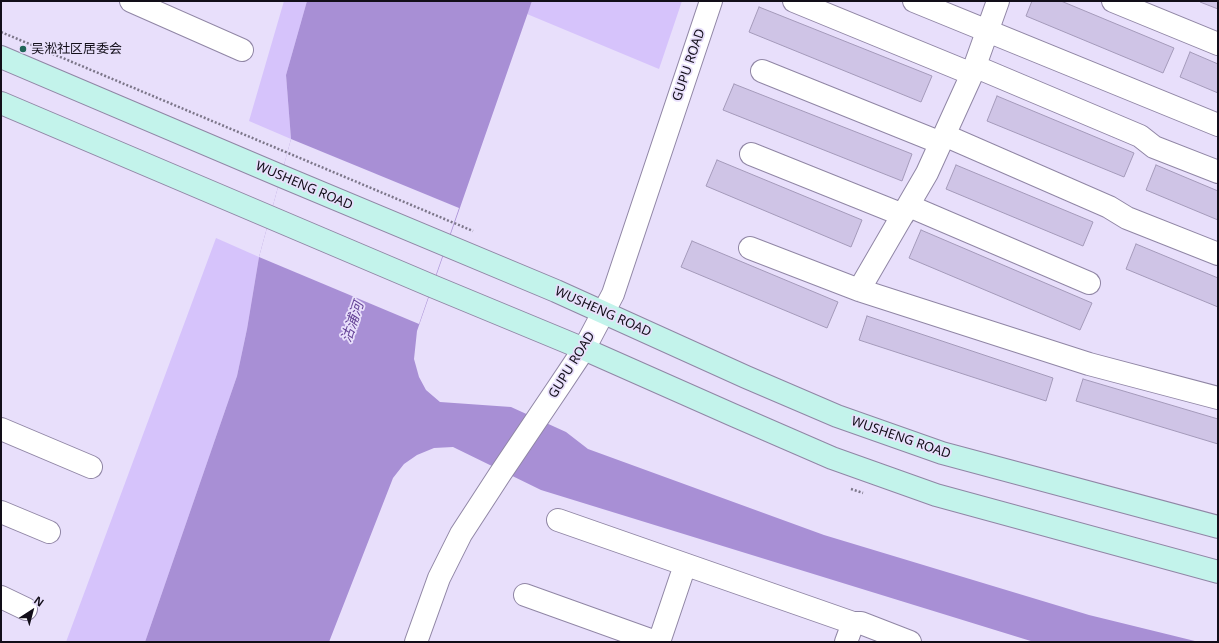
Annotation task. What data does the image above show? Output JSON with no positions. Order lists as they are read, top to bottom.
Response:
{
  "streets": {
    "main road": ["WUSHENG ROAD"],
    "street": ["GUPU ROAD"]
  },
  "crossings": [
    ["GUPU ROAD", "WUSHENG ROAD"]
  ],
  "water": ["沽浦河"],
  "places": ["吴淞社区居委会"],
  "north": "top right"
}
